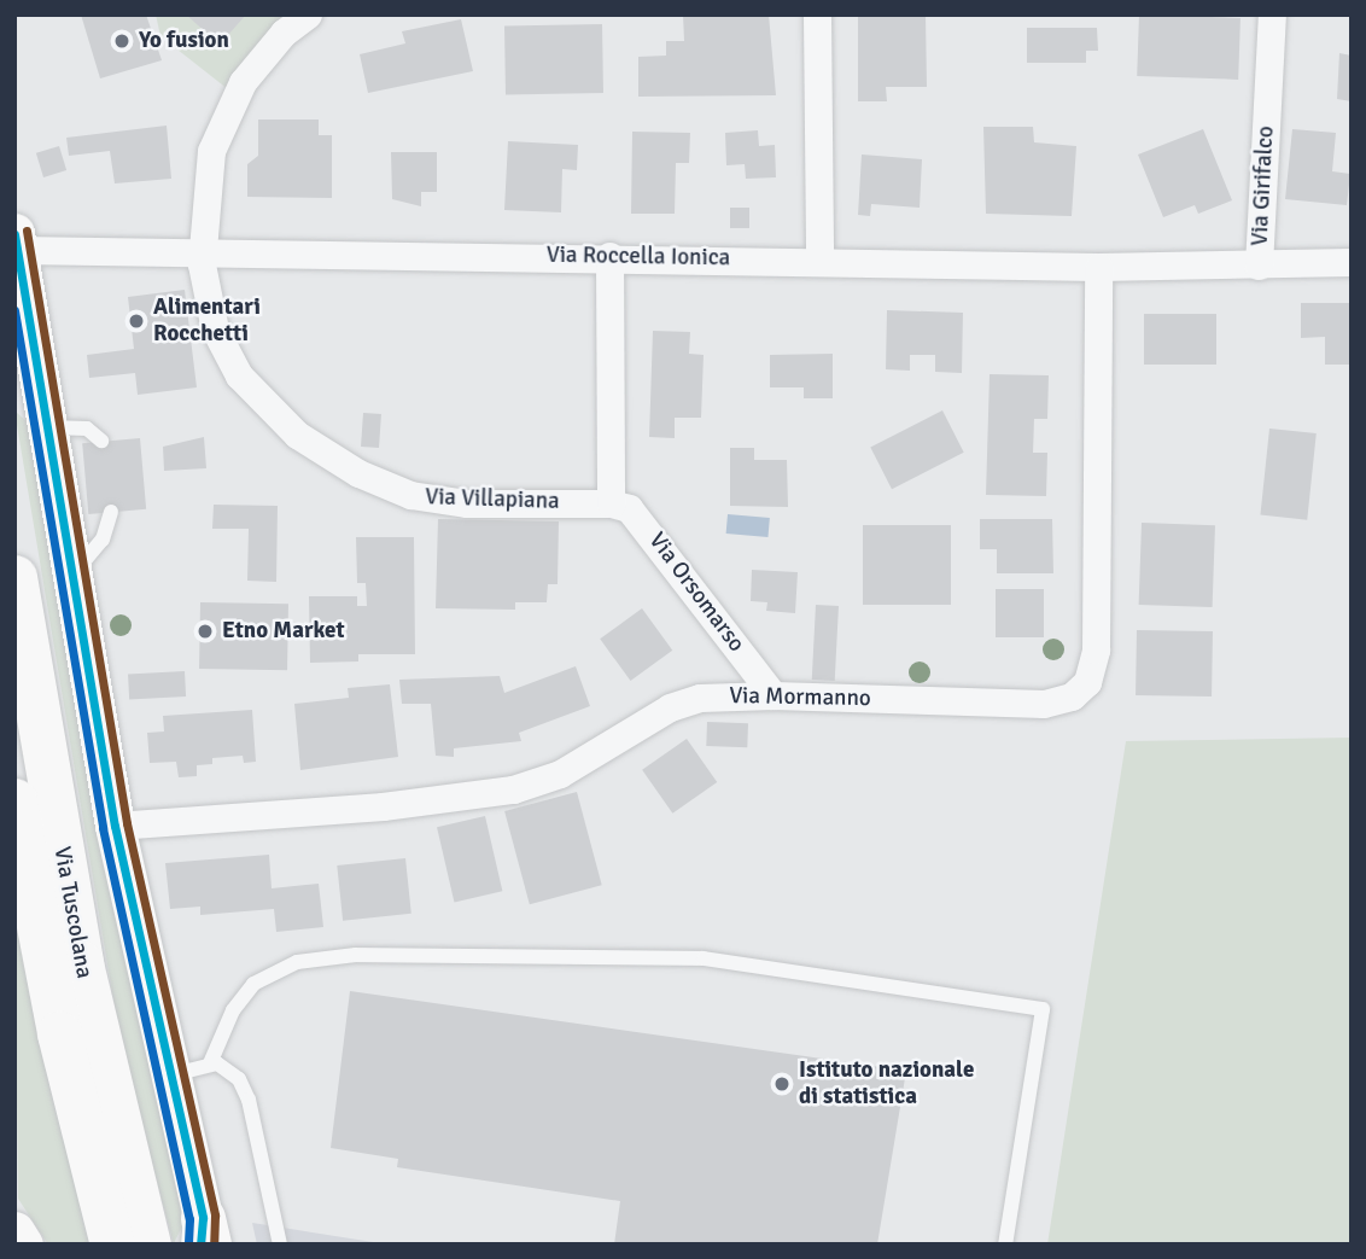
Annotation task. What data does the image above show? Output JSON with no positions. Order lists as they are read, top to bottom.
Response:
{
  "streets": {
    "main road": ["Via Tuscolana"],
    "street": [
      "Via Girifalco",
      "Via Roccella Ionica",
      "Via Villapiana",
      "Via Orsomarso",
      "Via Mormanno"
    ]
  },
  "crossings": [
    ["Via Girifalco", "Via Roccella Ionica"],
    ["Via Roccella Ionica", "Via Villapiana"],
    ["Via Roccella Ionica", "Via Mormanno"],
    ["Via Villapiana", "Via Orsomarso"],
    ["Via Orsomarso", "Via Mormanno"]
  ],
  "places": [
    "Yo fusion",
    "Alimentari Rocchetti",
    "Etno Market",
    "Istituto nazionale di statistica"
  ]
}
